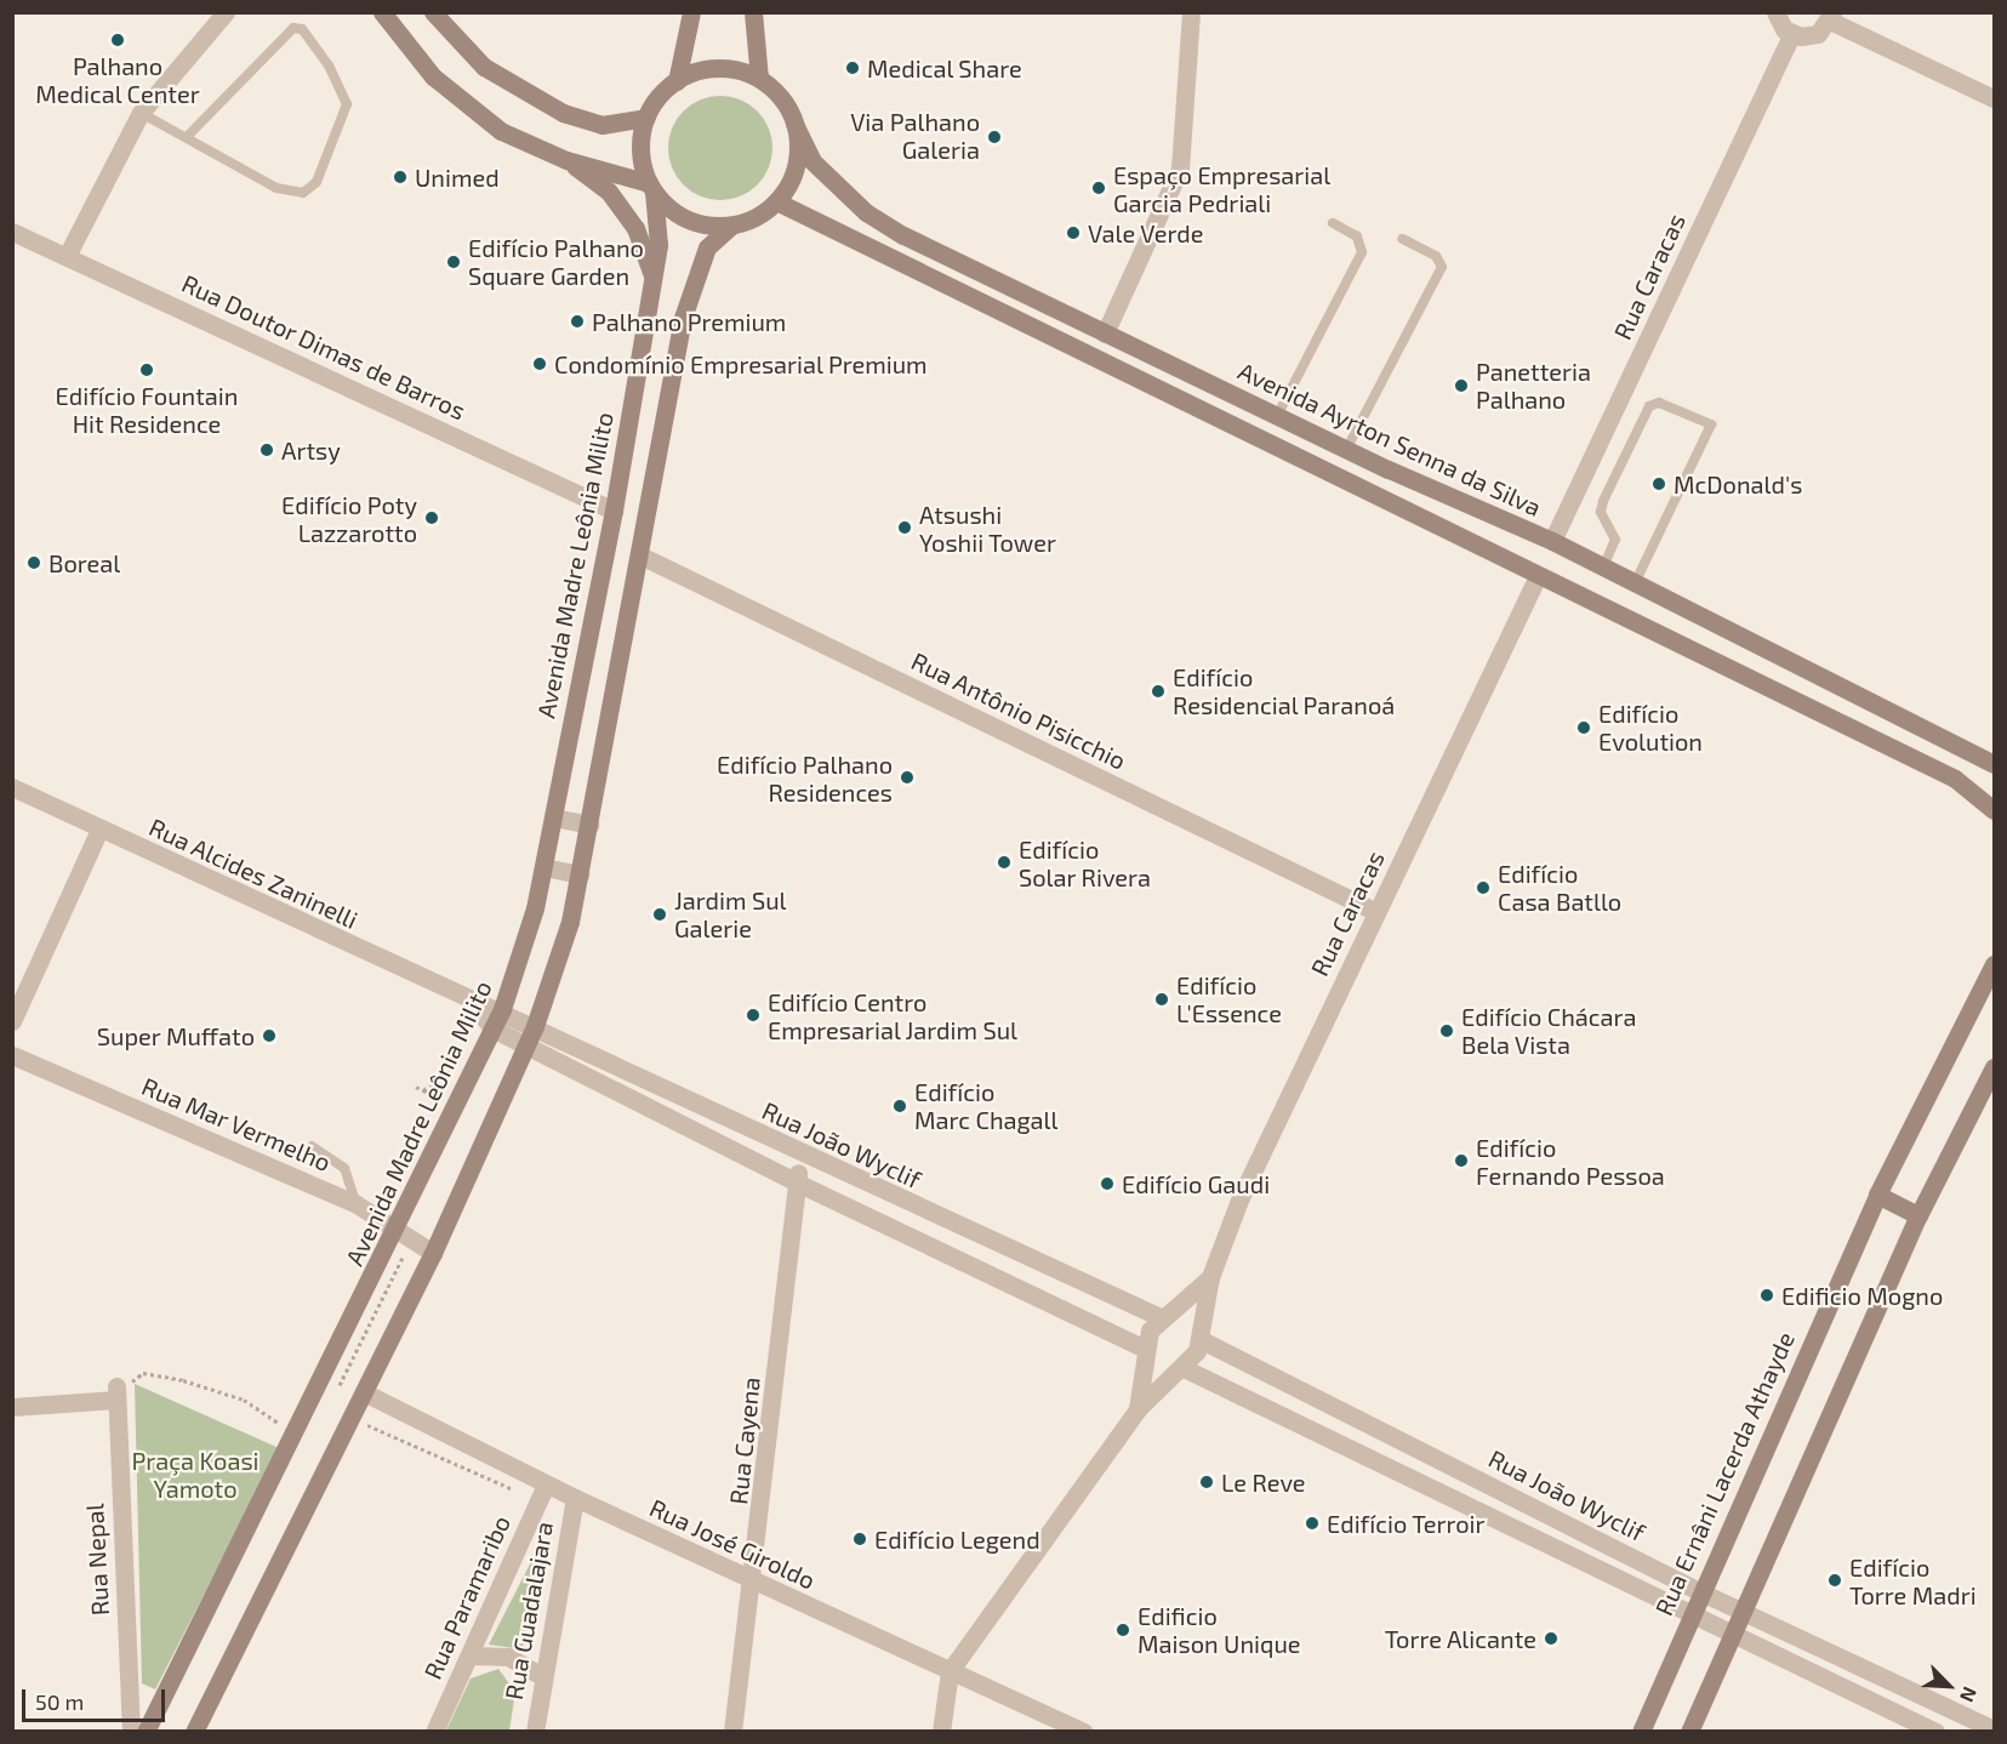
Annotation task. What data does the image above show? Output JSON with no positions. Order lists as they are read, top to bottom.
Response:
{
  "streets": {
    "main road": ["Avenida Ayrton Senna da Silva", "Avenida Madre Leônia Milito", "Rua Ernâni Lacerda Athayde"],
    "street": [
      "Rua Caracas",
      "Rua Doutor Dimas de Barros",
      "Rua Antônio Pisicchio",
      "Rua Alcides Zaninelli",
      "Rua Mar Vermelho",
      "Rua João Wyclif",
      "Rua Cayena",
      "Rua José Giroldo",
      "Rua Nepal",
      "Rua Paramaribo",
      "Rua Guadalajara"
    ]
  },
  "crossings": [
    ["Rua Caracas", "Avenida Ayrton Senna da Silva"],
    ["Rua Caracas", "Rua Antônio Pisicchio"],
    ["Rua Caracas", "Rua João Wyclif"],
    ["Rua Caracas", "Rua José Giroldo"],
    ["Rua Doutor Dimas de Barros", "Avenida Madre Leônia Milito"],
    ["Avenida Ayrton Senna da Silva", "Avenida Madre Leônia Milito"],
    ["Avenida Madre Leônia Milito", "Rua Alcides Zaninelli"],
    ["Avenida Madre Leônia Milito", "Rua Mar Vermelho"],
    ["Avenida Madre Leônia Milito", "Rua João Wyclif"],
    ["Rua Alcides Zaninelli", "Rua João Wyclif"],
    ["Rua João Wyclif", "Rua Cayena"],
    ["Rua João Wyclif", "Rua Ernâni Lacerda Athayde"],
    ["Rua Cayena", "Rua José Giroldo"],
    ["Rua José Giroldo", "Rua Paramaribo"],
    ["Rua José Giroldo", "Rua Guadalajara"]
  ],
  "parks": ["Praça Koasi Yamoto"],
  "places": [
    "Palhano Medical Center",
    "Medical Share",
    "Via Palhano Galeria",
    "Unimed",
    "Espaço Empresarial Garcia Pedriali",
    "Vale Verde",
    "Edifício Palhano Square Garden",
    "Palhano Premium",
    "Condomínio Empresarial Premium",
    "Edifício Fountain Hit Residence",
    "Panetteria Palhano",
    "Artsy",
    "McDonald's",
    "Edifício Poty Lazzarotto",
    "Atsushi Yoshii Tower",
    "Boreal",
    "Edifício Residencial Paranoá",
    "Edifício Evolution",
    "Edifício Palhano Residences",
    "Edifício Solar Rivera",
    "Edifício Casa Batllo",
    "Jardim Sul Galerie",
    "Edifício L'Essence",
    "Edifício Centro Empresarial Jardim Sul",
    "Edifício Chácara Bela Vista",
    "Super Muffato",
    "Edifício Marc Chagall",
    "Edifício Fernando Pessoa",
    "Edifício Gaudi",
    "Edificio Mogno",
    "Le Reve",
    "Edifício Terroir",
    "Edifício Legend",
    "Edifício Torre Madri",
    "Edificio Maison Unique",
    "Torre Alicante"
  ],
  "scale_bar": "50 m",
  "north": "bottom right"
}
